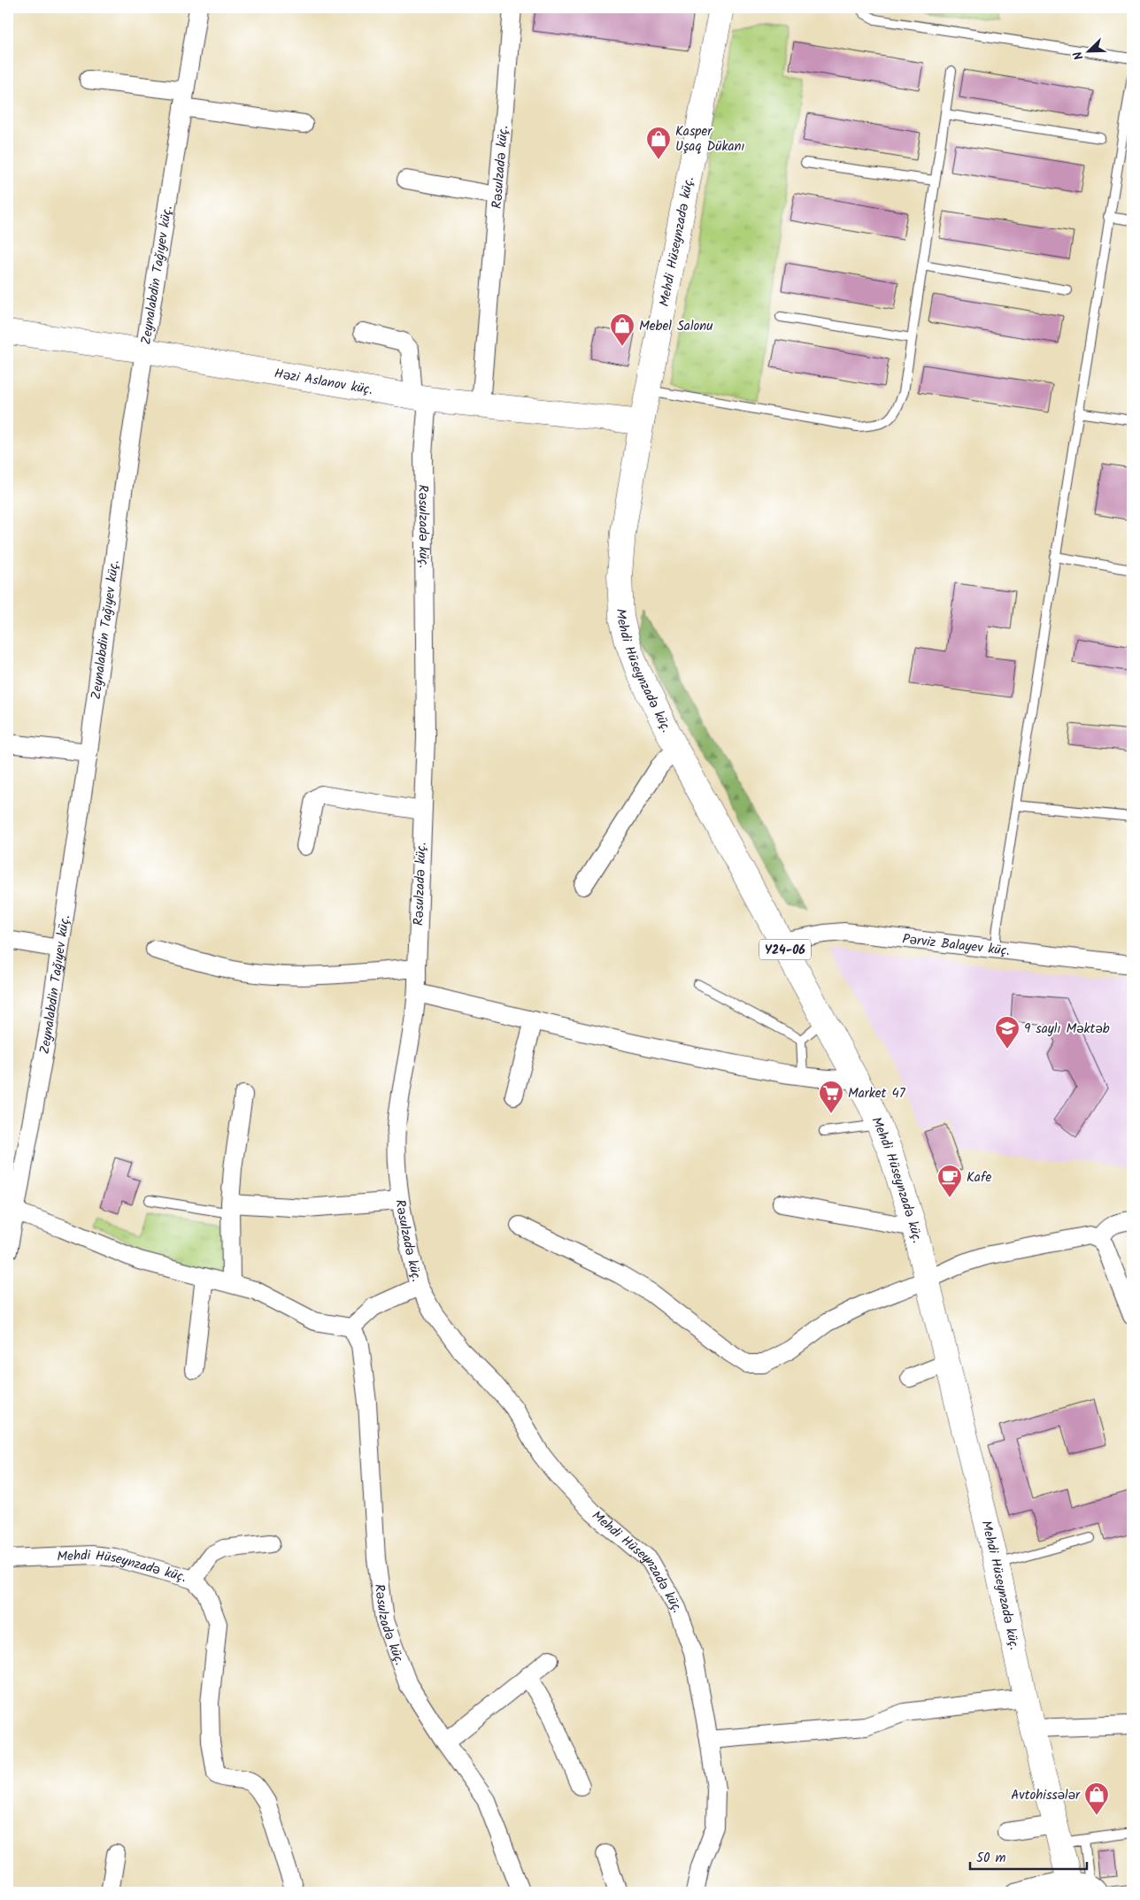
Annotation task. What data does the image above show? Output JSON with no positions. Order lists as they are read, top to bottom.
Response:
{
  "streets": {
    "main road": ["Mehdi Hüseynzadə küç.", "Həzi Aslanov küç.", "Y24-06"],
    "street": ["Rəsulzadə küç.", "Zeynalabdin Tağıyev küç.", "Pərviz Balayev küç."]
  },
  "crossings": [
    ["Rəsulzadə küç.", "Mehdi Hüseynzadə küç."],
    ["Rəsulzadə küç.", "Həzi Aslanov küç."],
    ["Mehdi Hüseynzadə küç.", "Həzi Aslanov küç."],
    ["Mehdi Hüseynzadə küç.", "Pərviz Balayev küç."],
    ["Zeynalabdin Tağıyev küç.", "Həzi Aslanov küç."]
  ],
  "places": {
    "shop": ["Kasper Uşaq Dükanı", "Mebel Salonu", "Avtohissələr"],
    "school or university": ["9 saylı Məktəb"],
    "supermarket": ["Market 47"],
    "cafe": ["Kafe"]
  },
  "scale_bar": "50 m",
  "north": "bottom left"
}
